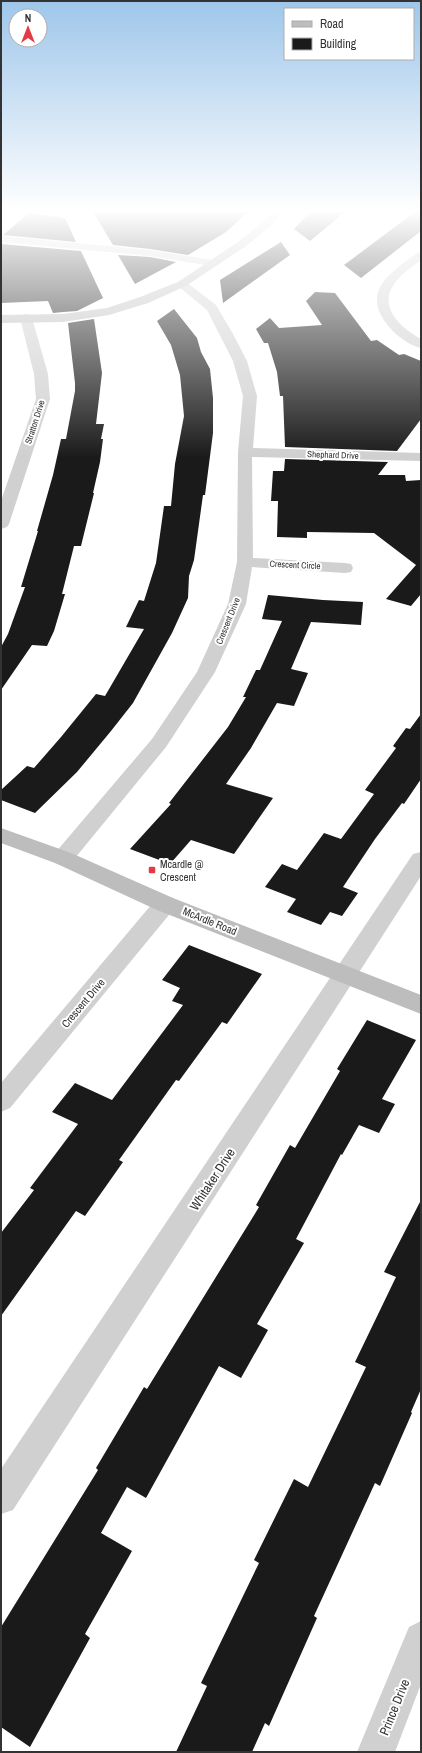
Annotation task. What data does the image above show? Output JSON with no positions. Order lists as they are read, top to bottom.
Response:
{
  "streets": {
    "street": [
      "Stratton Drive",
      "Shephard Drive",
      "Crescent Circle",
      "Crescent Drive",
      "McArdle Road",
      "Whitaker Drive",
      "Prince Drive"
    ]
  },
  "crossings": [
    ["Shephard Drive", "Crescent Drive"],
    ["Crescent Circle", "Crescent Drive"],
    ["Crescent Drive", "McArdle Road"],
    ["McArdle Road", "Whitaker Drive"]
  ],
  "places": {
    "transit": ["Mcardle @ Crescent"]
  },
  "legend": ["Road", "Building"],
  "north": "top"
}
